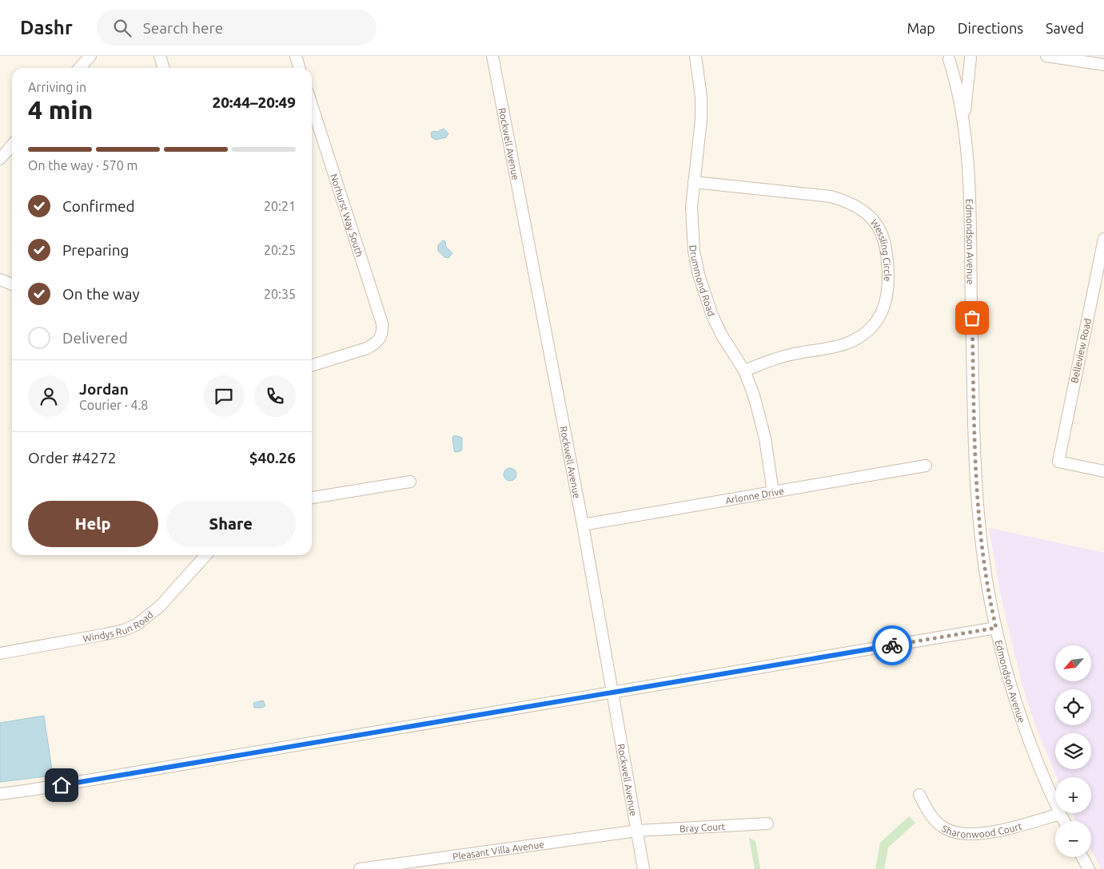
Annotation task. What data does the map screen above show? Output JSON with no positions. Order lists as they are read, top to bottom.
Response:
{
  "streets": {
    "street": [
      "Rockwell Avenue",
      "Norhurst Way South",
      "Edmondson Avenue",
      "Wessling Circle",
      "Drummond Road",
      "Belleview Road",
      "Arlonne Drive",
      "Windys Run Road",
      "Sharonwood Court",
      "Bray Court",
      "Pleasant Villa Avenue"
    ]
  },
  "crossings": [
    ["Rockwell Avenue", "Arlonne Drive"],
    ["Rockwell Avenue", "Bray Court"],
    ["Rockwell Avenue", "Pleasant Villa Avenue"],
    ["Edmondson Avenue", "Sharonwood Court"],
    ["Wessling Circle", "Drummond Road"],
    ["Drummond Road", "Arlonne Drive"],
    ["Bray Court", "Pleasant Villa Avenue"]
  ],
  "north": "bottom left",
  "page": {
    "header": "Dashr",
    "search": "Search here",
    "nav": ["Map", "Directions", "Saved"],
    "heading": ["4 min", "Arriving in", "20:44–20:49"],
    "panel": [
      "Jordan",
      "Courier · 4.8",
      "Order #4272",
      "$40.26"
    ],
    "bar": "On the way · 570 m",
    "list": [
      ["Confirmed", "20:21"],
      ["Preparing", "20:25"],
      ["On the way", "20:35"],
      "Delivered"
    ],
    "buttons": ["Help", "Share"],
    "map_buttons": ["+", "−"]
  }
}
